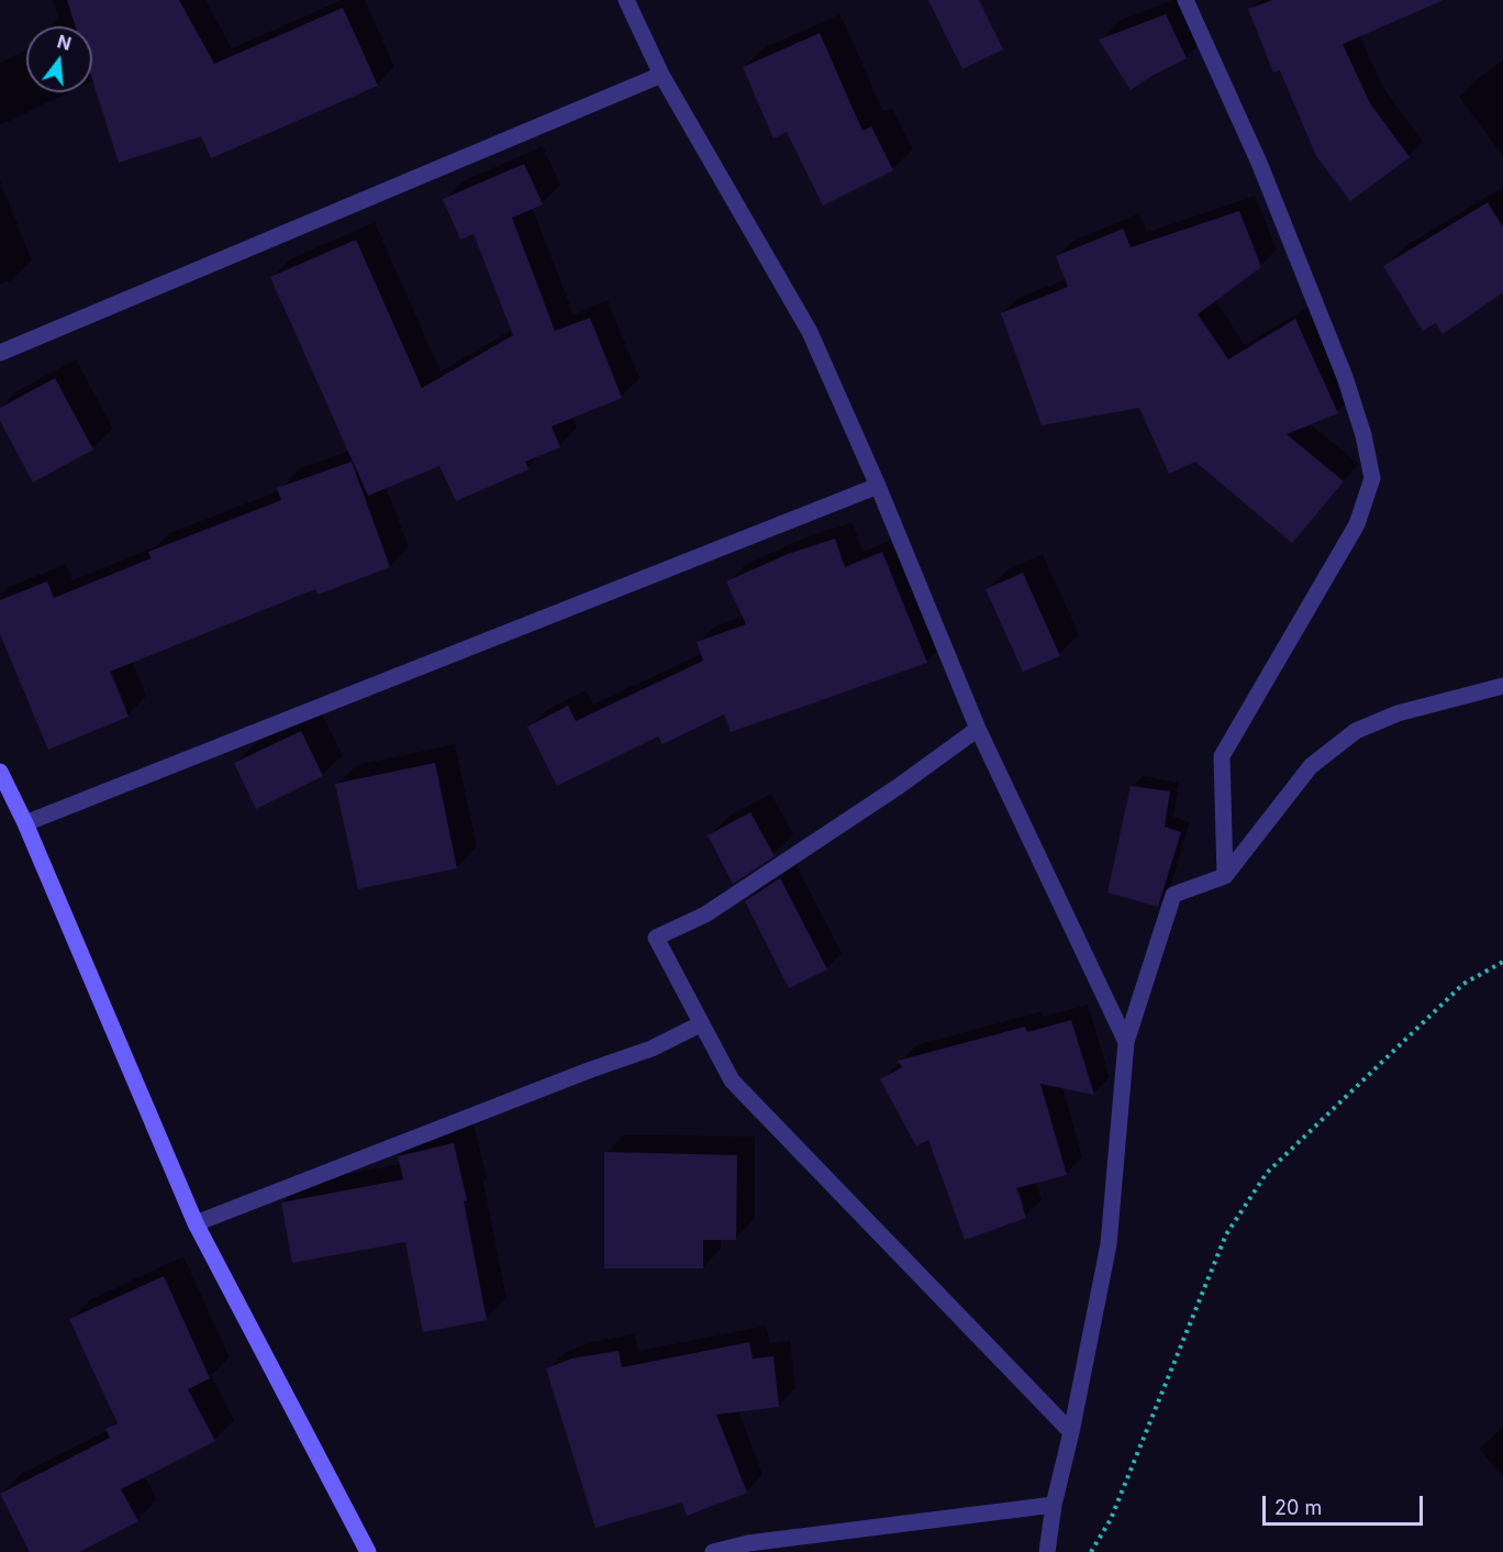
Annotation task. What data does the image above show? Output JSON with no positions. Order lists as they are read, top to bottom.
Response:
{
  "scale_bar": "20 m",
  "north": "top"
}
